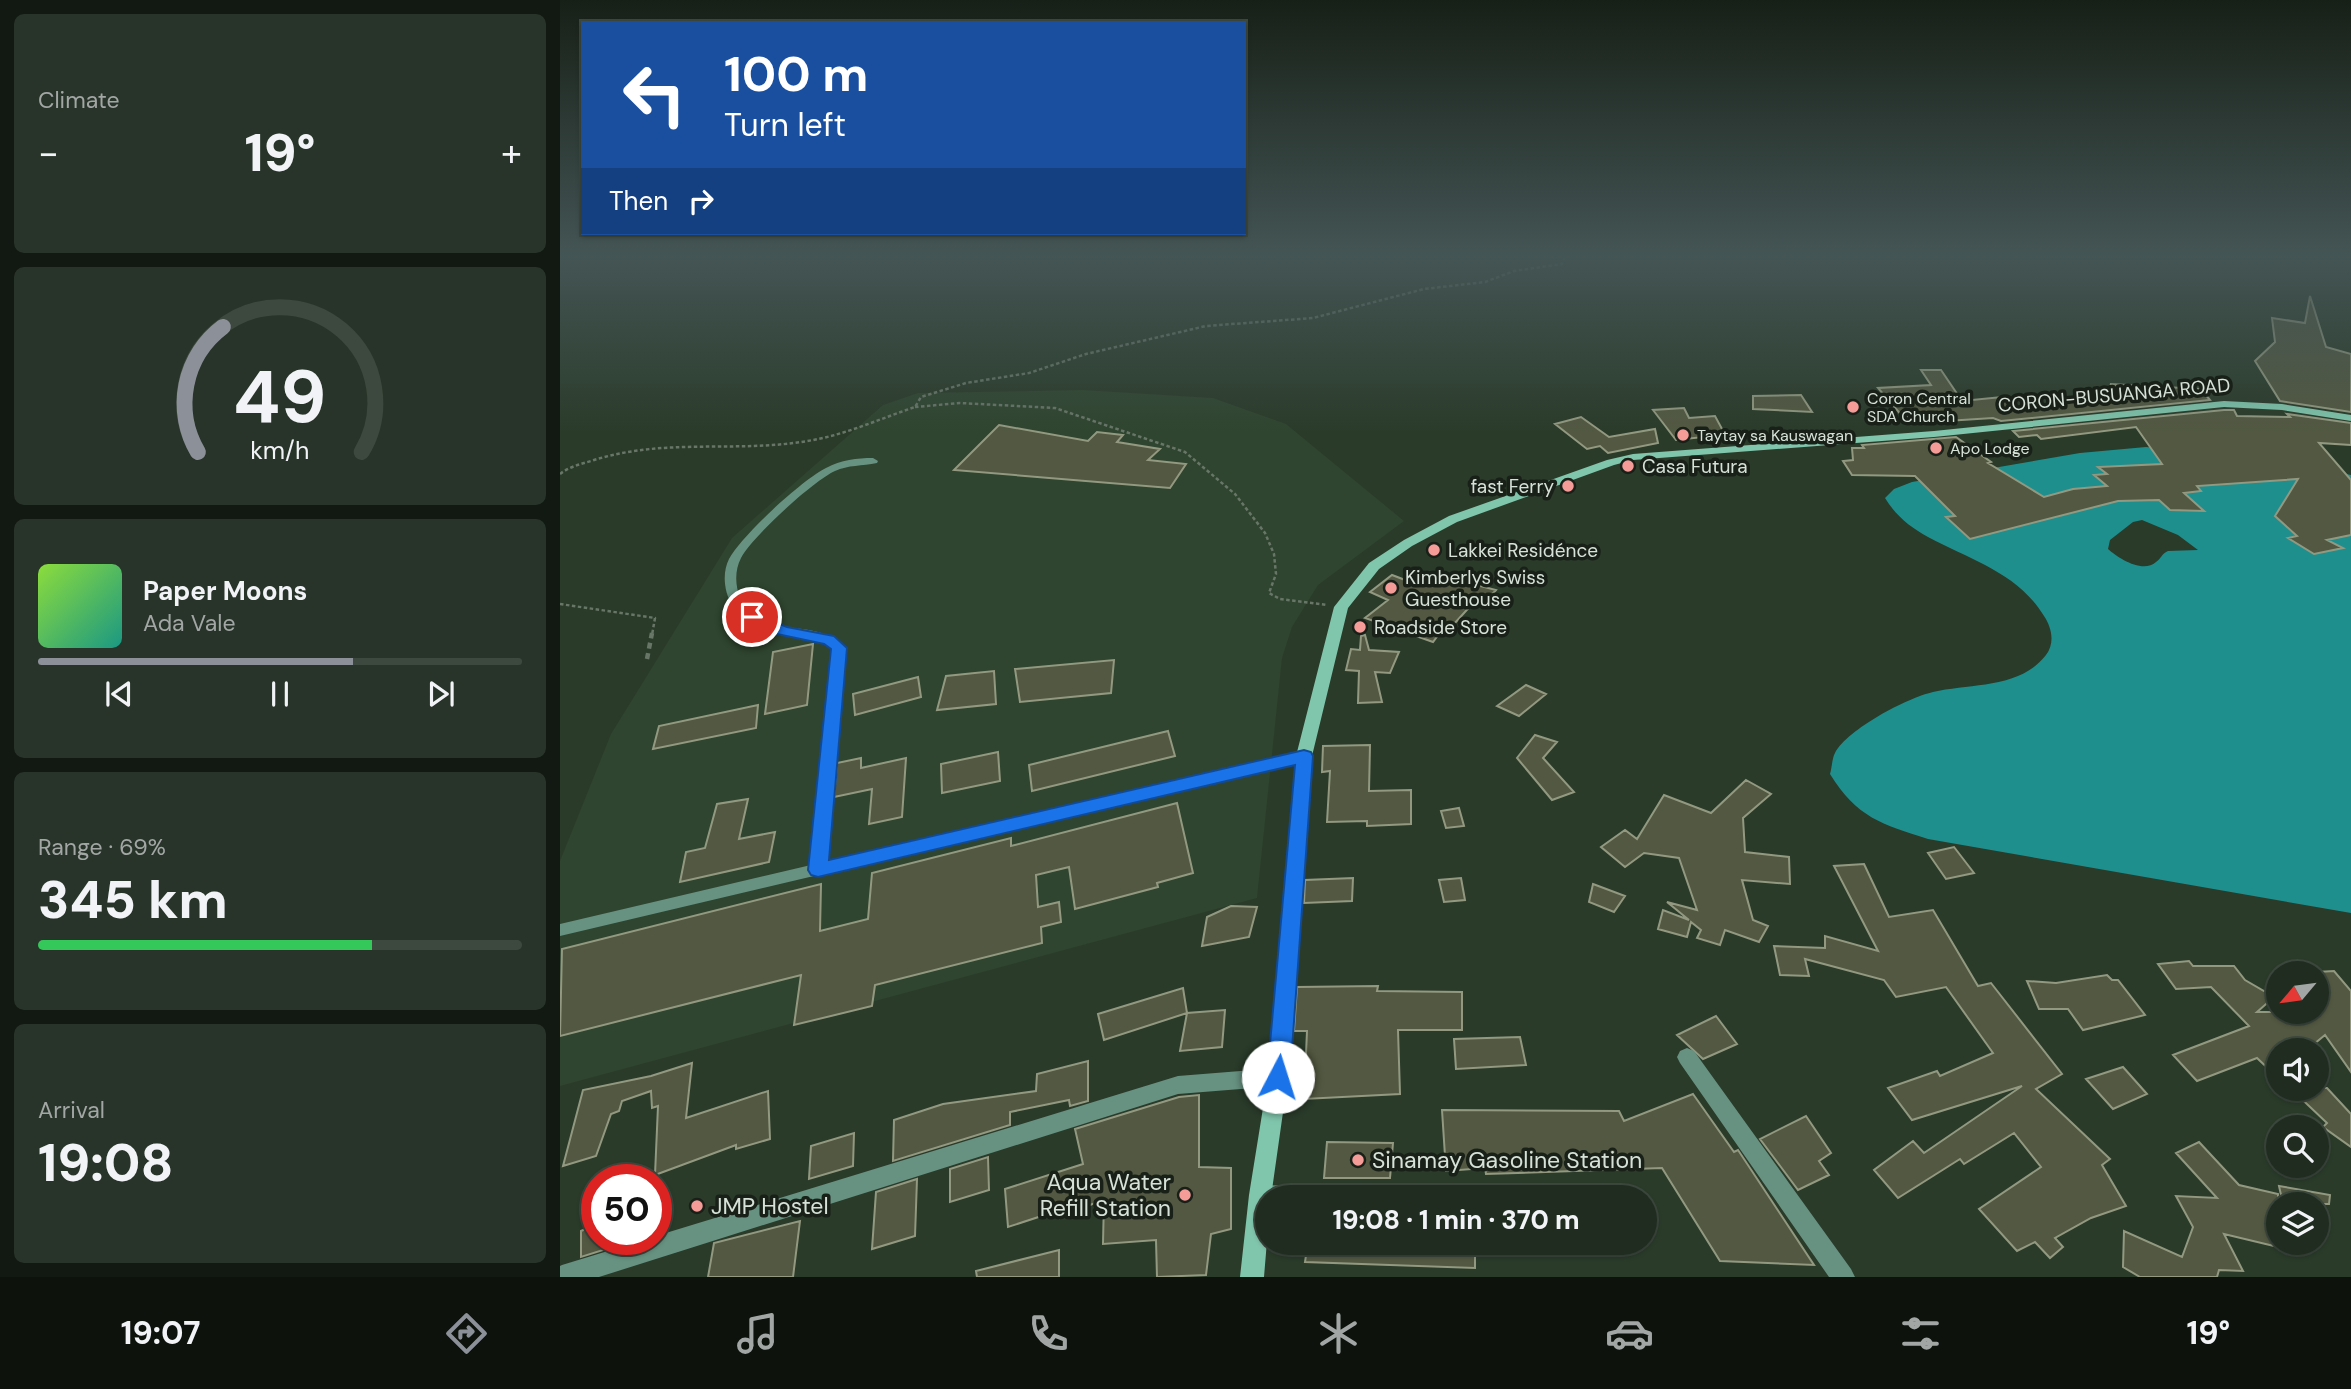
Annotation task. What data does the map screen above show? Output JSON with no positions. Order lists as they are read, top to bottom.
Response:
{
  "streets": {
    "main road": ["CORON-BUSUANGA ROAD"]
  },
  "places": [
    "Coron Central SDA Church",
    "Taytay sa Kauswagan",
    "Apo Lodge",
    "Casa Futura",
    "fast Ferry",
    "Lakkei Residénce",
    "Kimberlys Swiss Guesthouse",
    "Roadside Store",
    "Sinamay Gasoline Station",
    "Aqua Water Refill Station",
    "JMP Hostel"
  ],
  "north": "bottom left",
  "page": {
    "tile": [
      "Climate",
      ["Range · 69%", "345 km"],
      ["Arrival", "19:08"]
    ],
    "turn": ["100 m", "Turn left"],
    "heat": ["−", "19°", "+"],
    "then": "Then",
    "song": ["Paper Moons", "Ada Vale"],
    "limit": "50",
    "trip": "19:08 · 1 min · 370 m",
    "tabs": ["19:07", "19°"],
    "gauge": ["49", "km/h"]
  }
}
